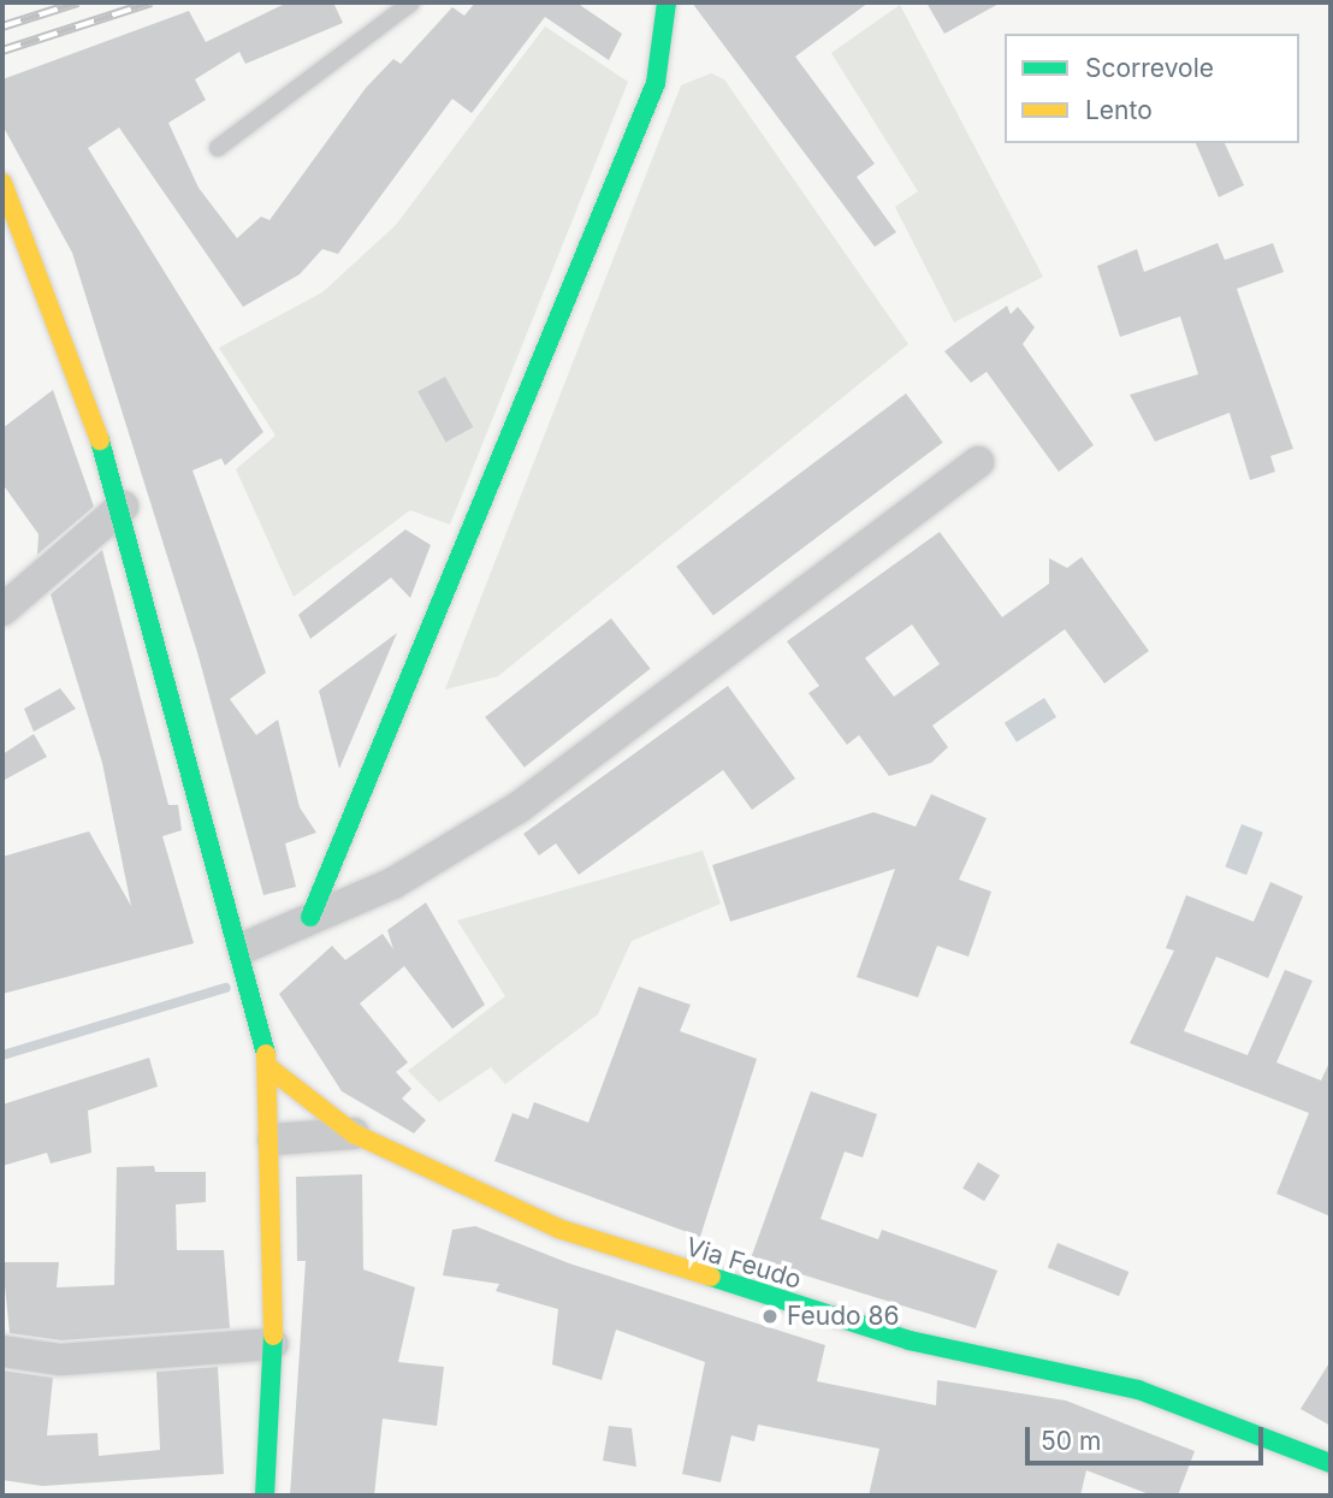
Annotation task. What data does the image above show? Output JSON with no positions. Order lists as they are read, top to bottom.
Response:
{
  "streets": {
    "street": ["Via Feudo"]
  },
  "places": ["Feudo 86"],
  "legend": ["Scorrevole", "Lento"],
  "scale_bar": "50 m"
}
